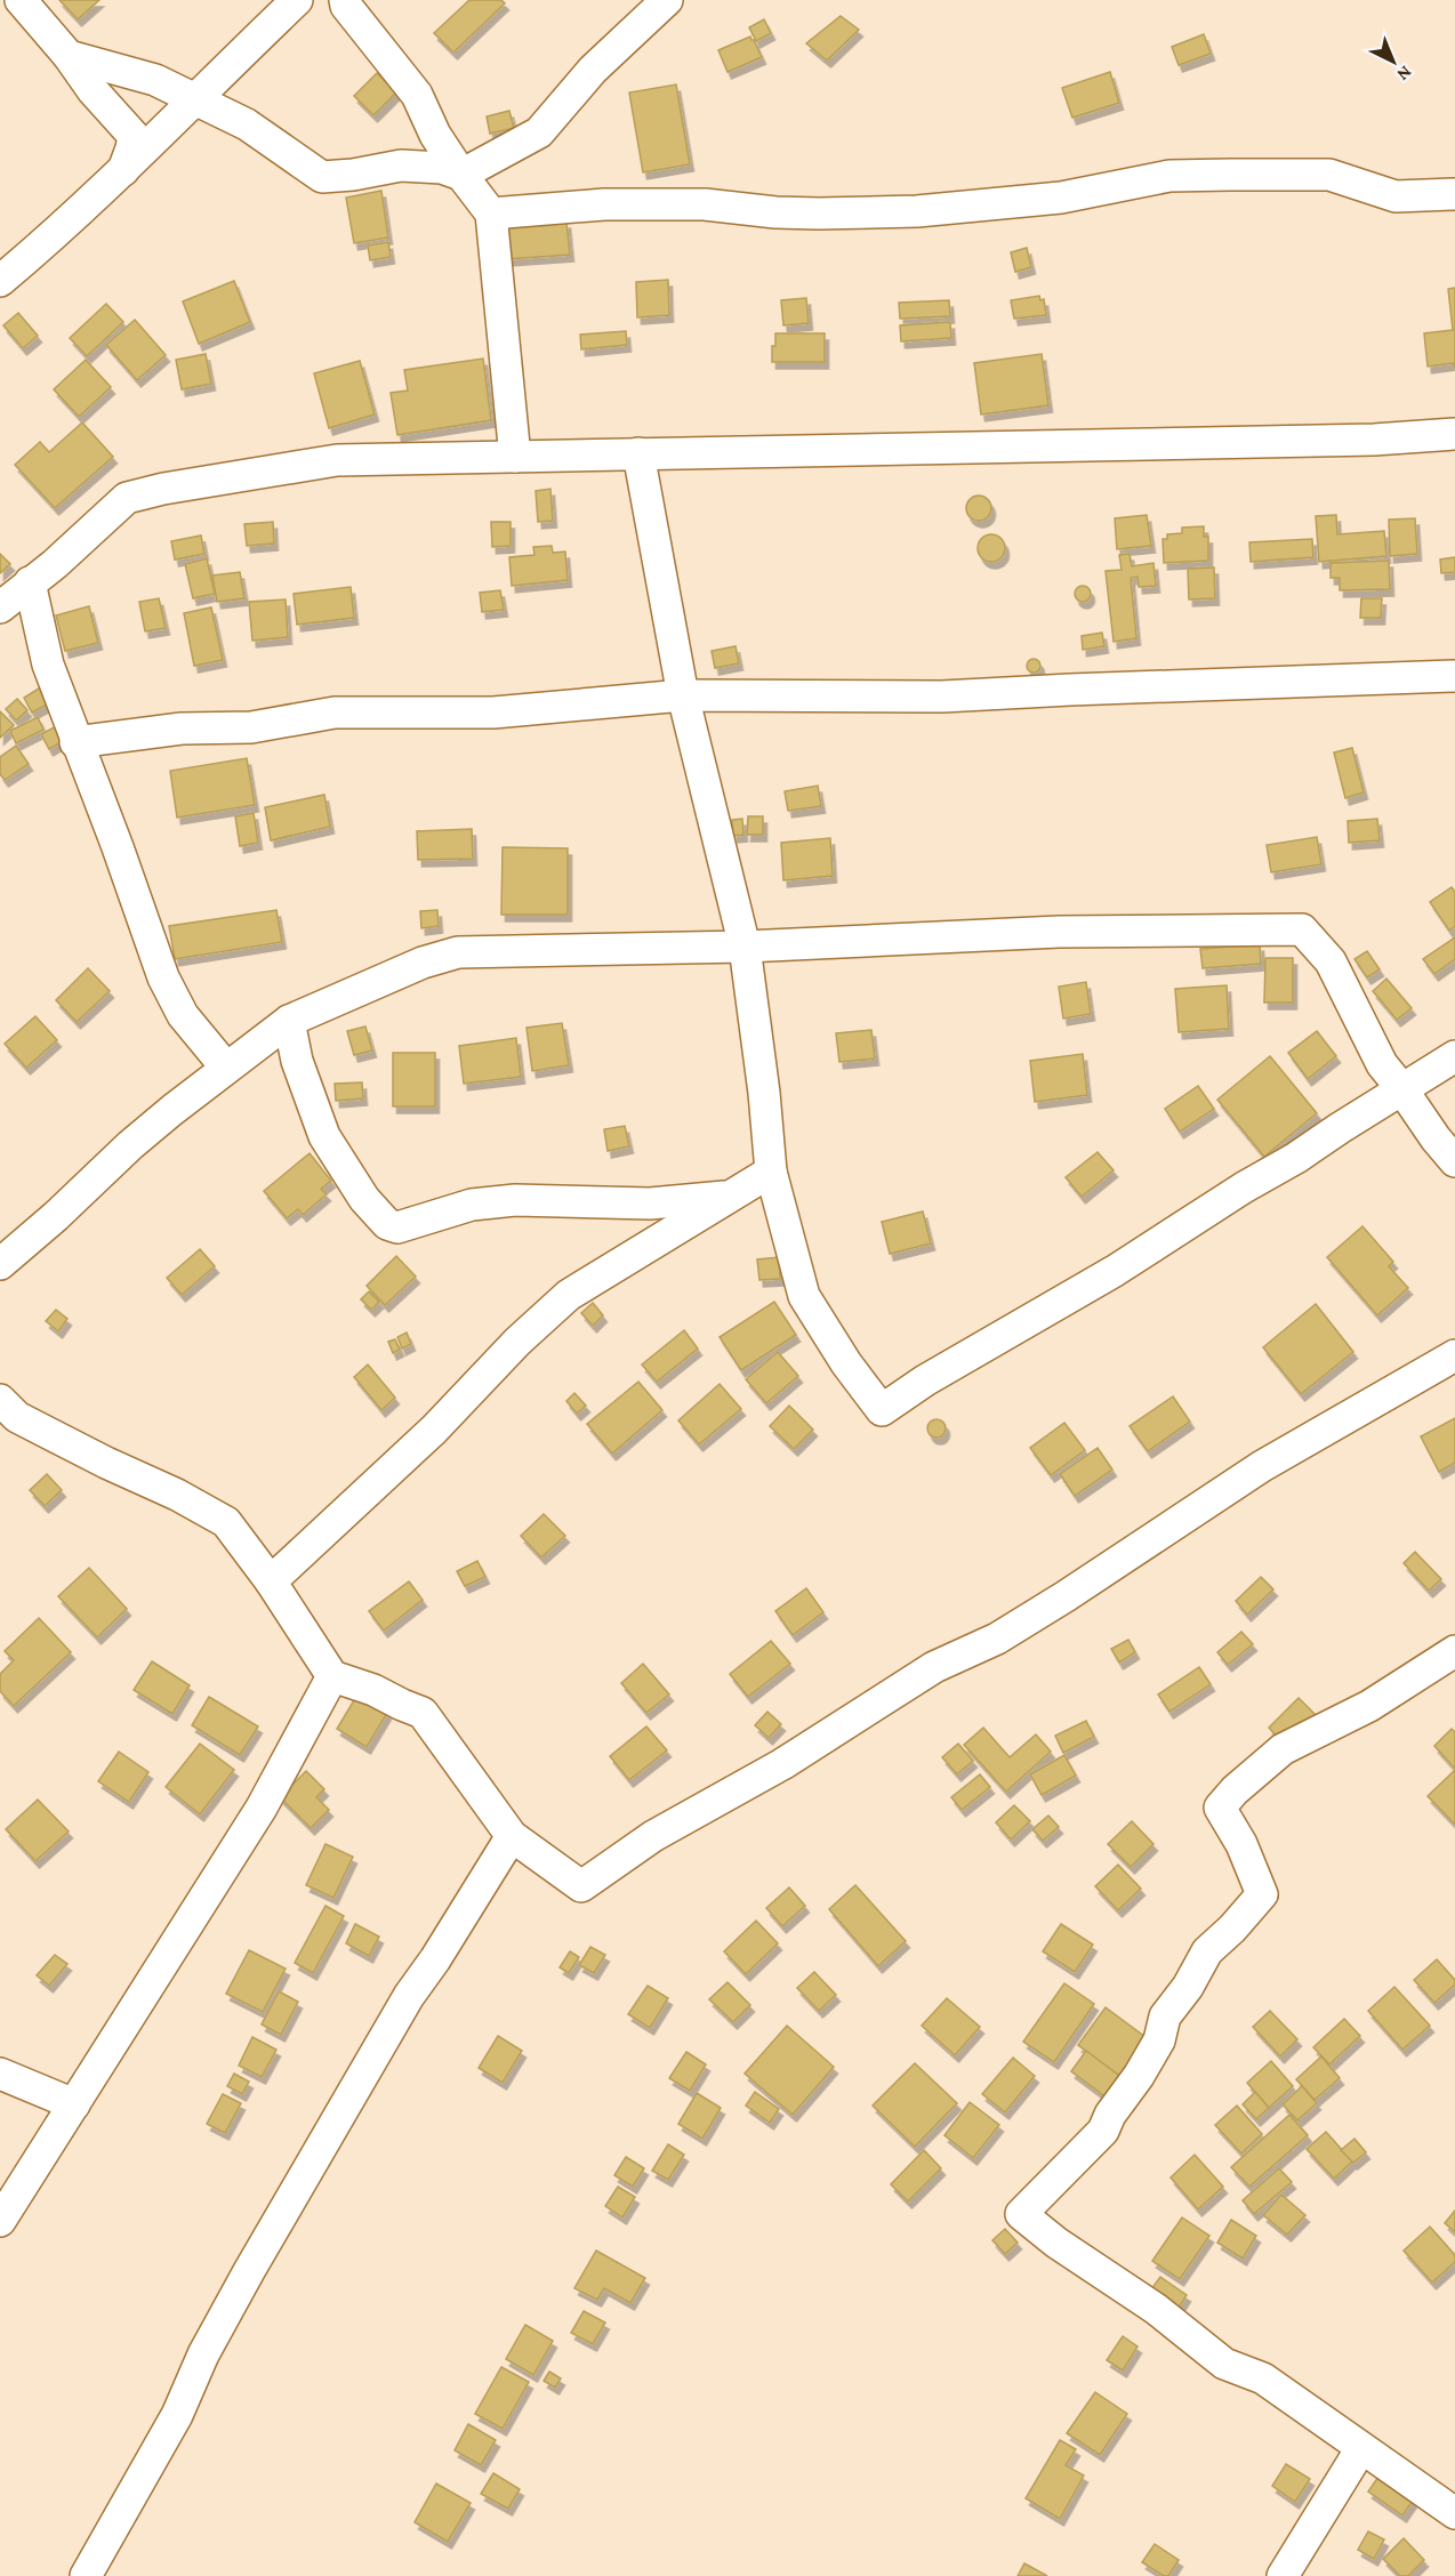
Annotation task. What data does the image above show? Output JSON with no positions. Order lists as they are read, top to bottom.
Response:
{
  "north": "bottom right"
}
